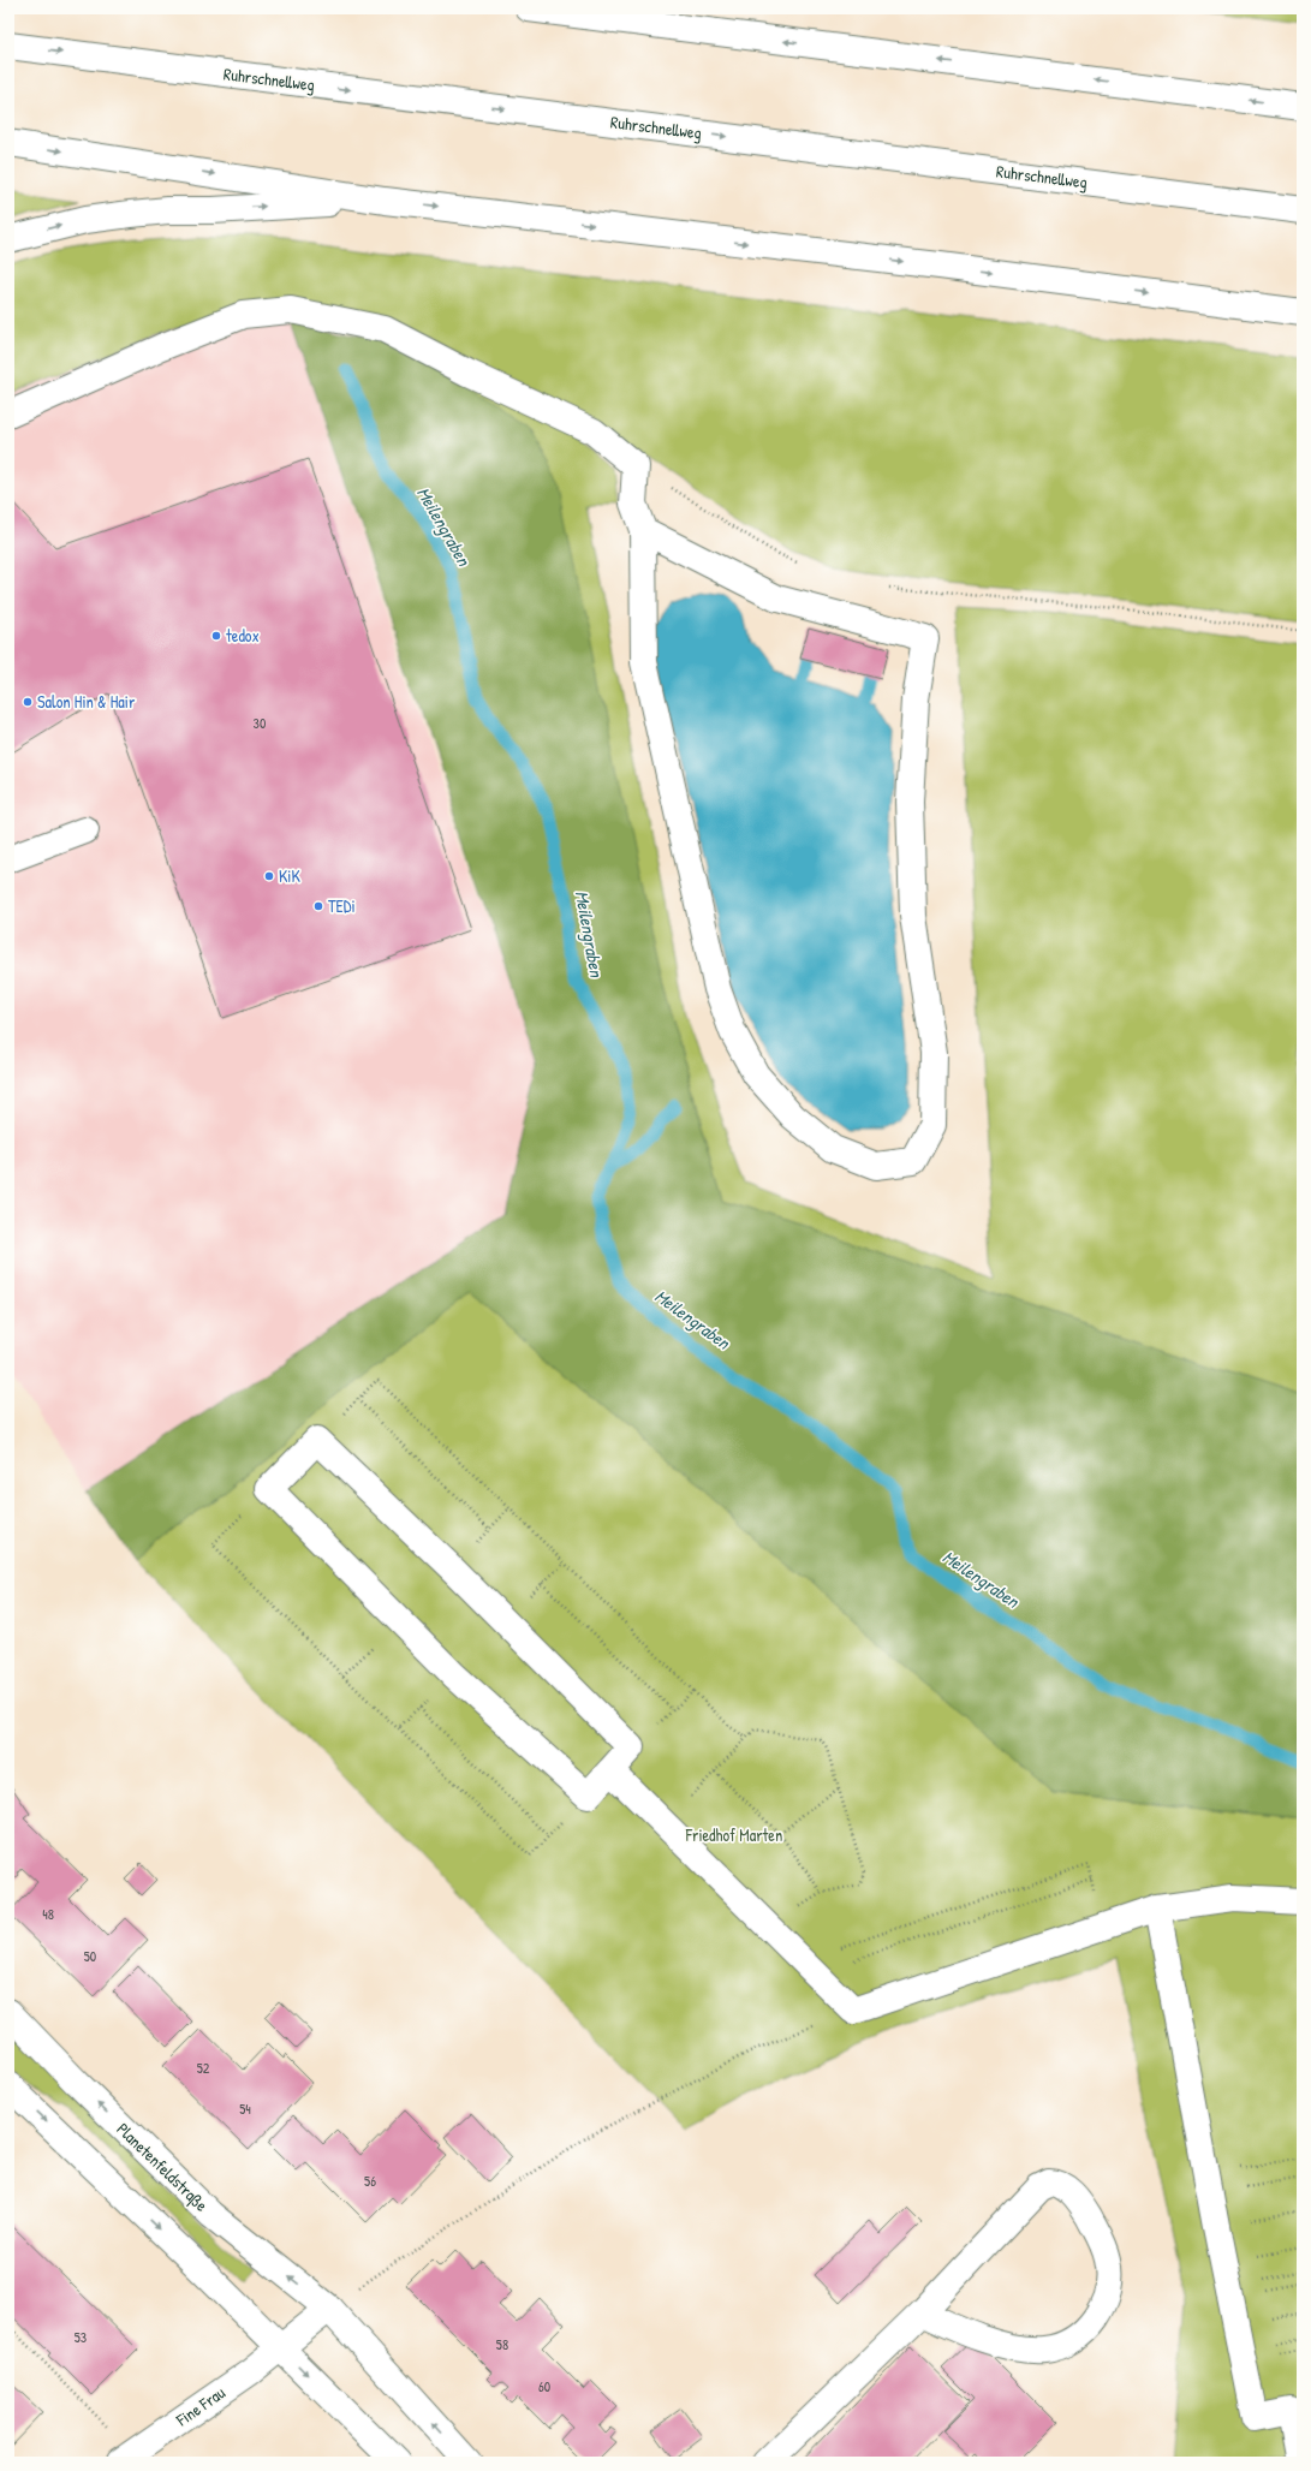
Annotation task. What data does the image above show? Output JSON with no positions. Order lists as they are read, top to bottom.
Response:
{
  "streets": {
    "main road": ["Ruhrschnellweg", "Planetenfeldstraße", "Fine Frau"]
  },
  "water": ["Meilengraben"],
  "parks": ["Friedhof Marten"],
  "places": [
    "tedox",
    "Salon Hin & Hair",
    "KiK",
    "TEDi"
  ],
  "house_numbers": [
    "30",
    "48",
    "50",
    "52",
    "54",
    "56",
    "53",
    "58",
    "60"
  ]
}
